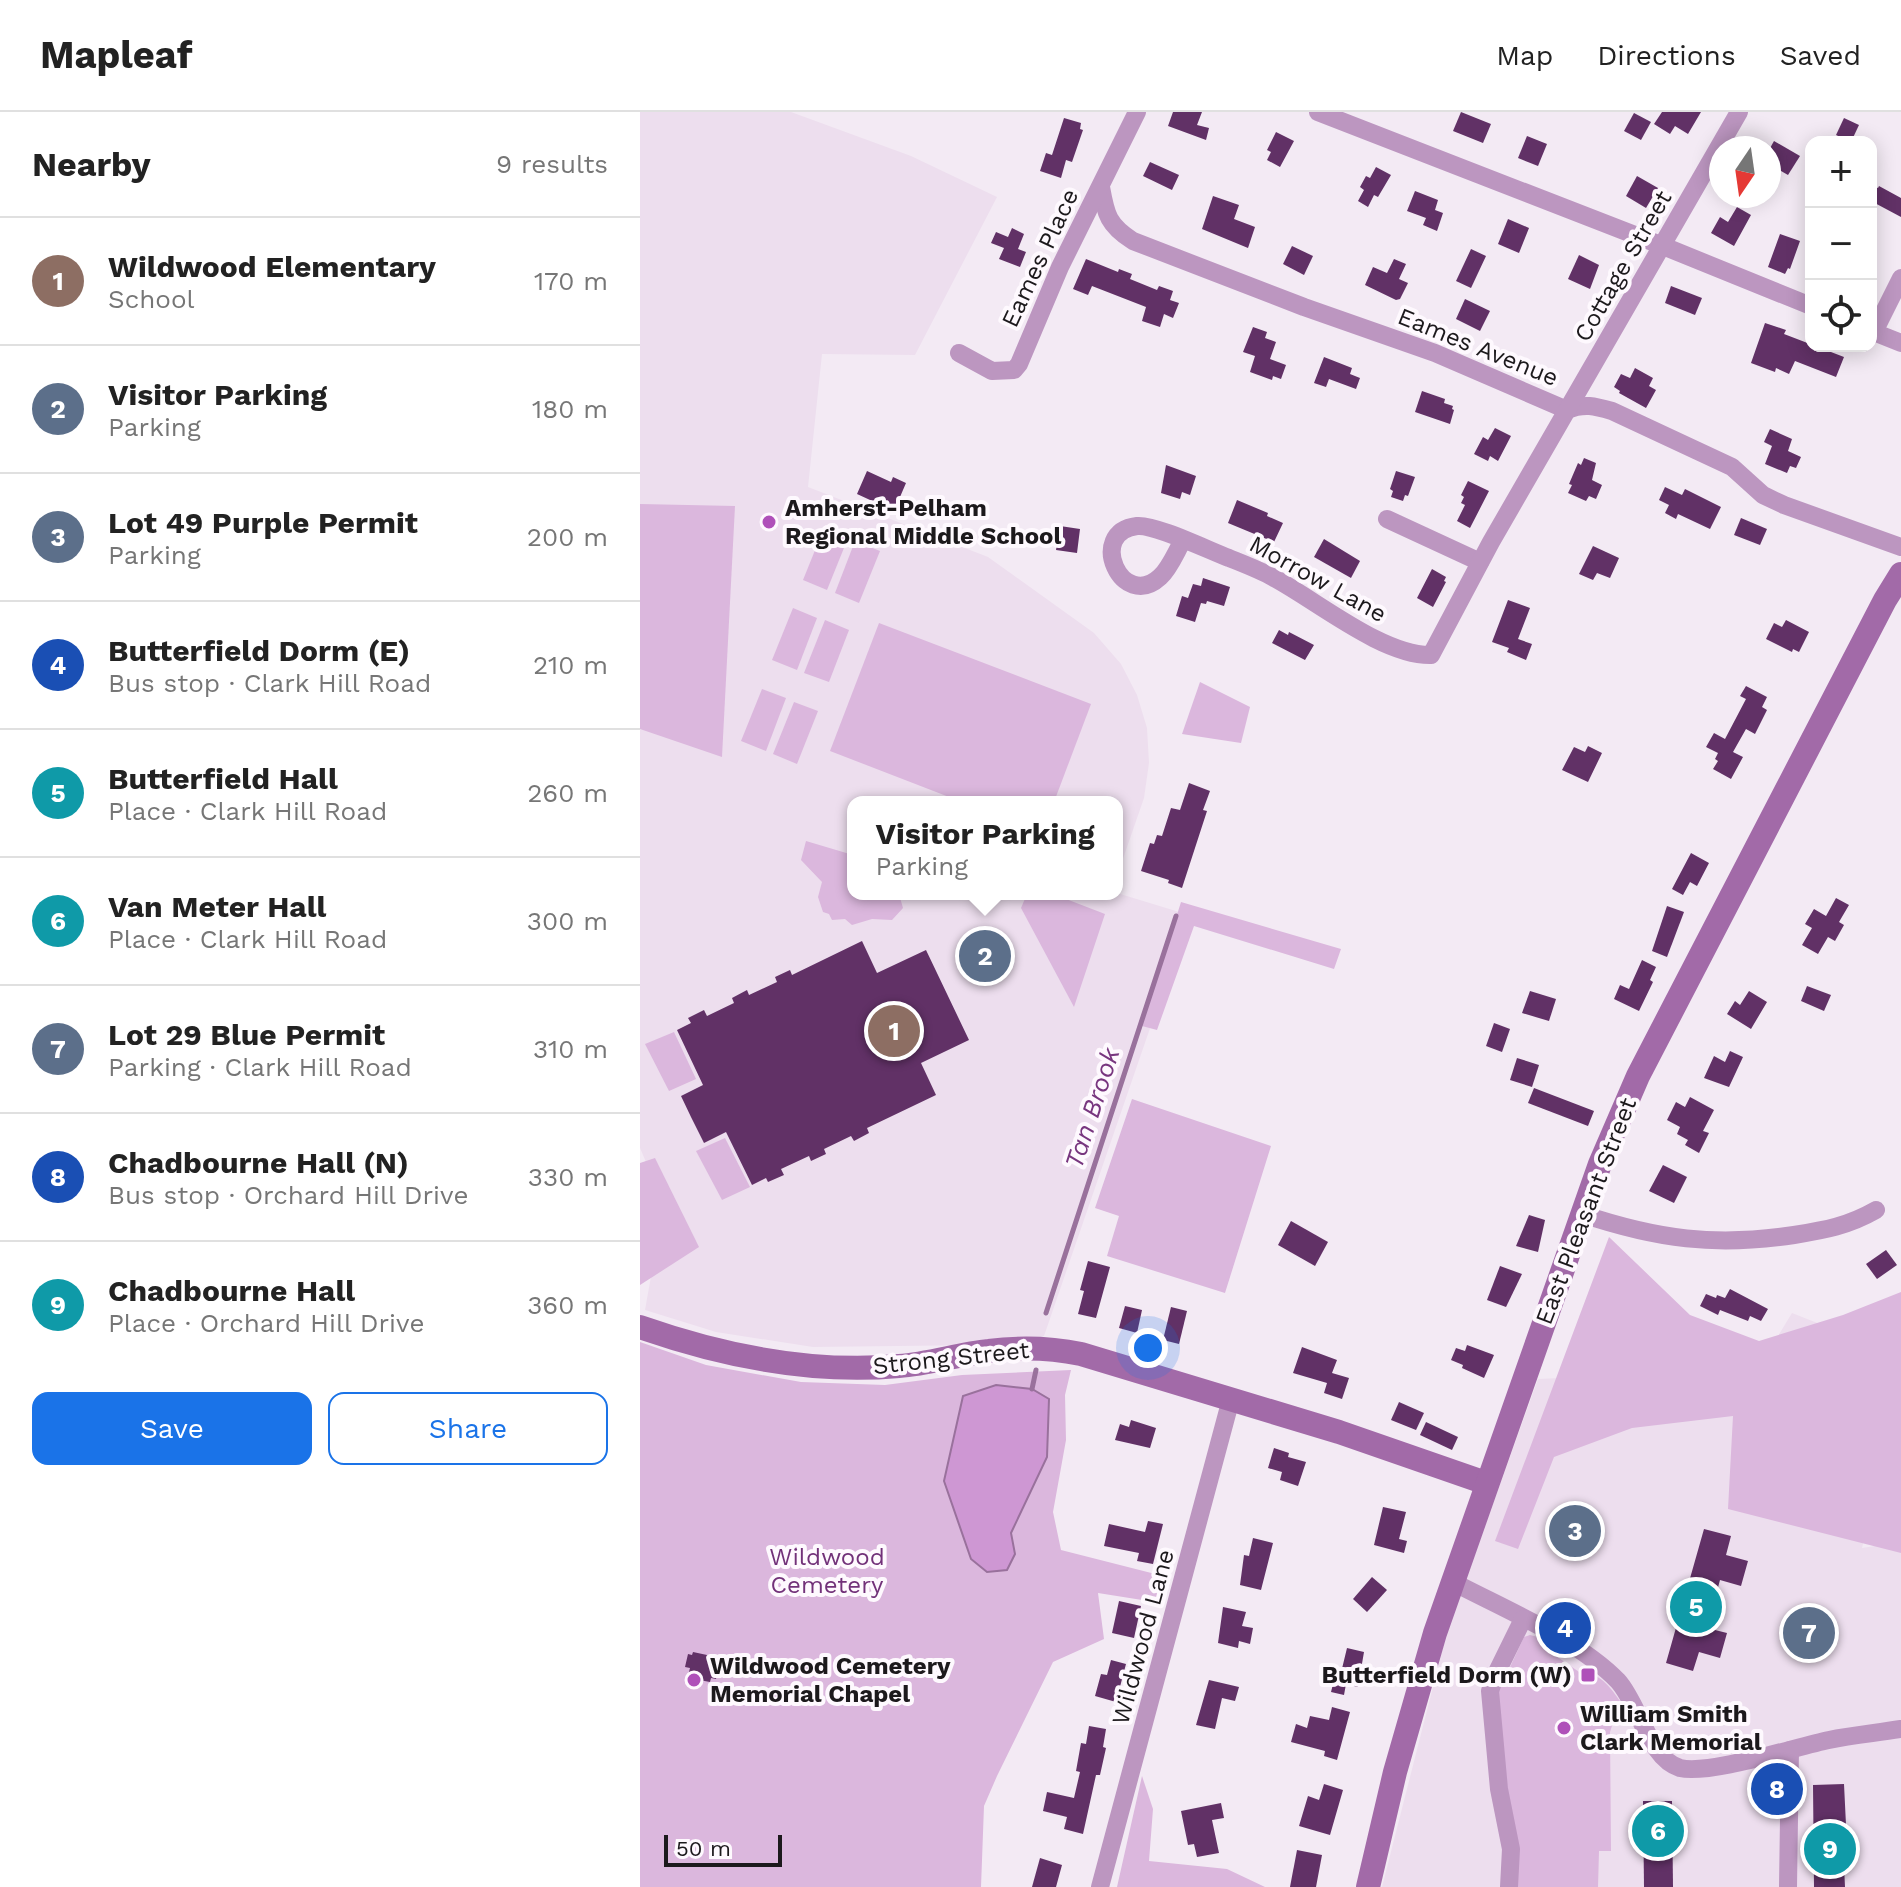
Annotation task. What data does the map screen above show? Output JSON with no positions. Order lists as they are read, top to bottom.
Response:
{
  "streets": {
    "main road": ["East Pleasant Street", "Strong Street"],
    "street": [
      "Eames Place",
      "Cottage Street",
      "Eames Avenue",
      "Morrow Lane",
      "Wildwood Lane"
    ]
  },
  "crossings": [
    ["Eames Place", "Eames Avenue"],
    ["Cottage Street", "Eames Avenue"],
    ["Cottage Street", "Morrow Lane"],
    ["East Pleasant Street", "Strong Street"],
    ["Strong Street", "Wildwood Lane"]
  ],
  "water": ["Tan Brook"],
  "parks": ["Wildwood Cemetery"],
  "places": {
    "other": ["Amherst-Pelham Regional Middle School", "Wildwood Cemetery Memorial Chapel", "William Smith Clark Memorial"],
    "transit": ["Butterfield Dorm (W)"]
  },
  "scale_bar": "50 m",
  "north": "bottom",
  "page": {
    "header": "Mapleaf",
    "nav": ["Map", "Directions", "Saved"],
    "heading": ["Nearby", "9 results"],
    "map_buttons": ["+", "−"],
    "list": [
      {
        "mark": "1",
        "name": "Wildwood Elementary",
        "note": "School",
        "value": "170 m"
      },
      {
        "mark": "2",
        "name": "Visitor Parking",
        "note": "Parking",
        "value": "180 m"
      },
      {
        "mark": "3",
        "name": "Lot 49 Purple Permit",
        "note": "Parking",
        "value": "200 m"
      },
      {
        "mark": "4",
        "name": "Butterfield Dorm (E)",
        "note": "Bus stop · Clark Hill Road",
        "value": "210 m"
      },
      {
        "mark": "5",
        "name": "Butterfield Hall",
        "note": "Place · Clark Hill Road",
        "value": "260 m"
      },
      {
        "mark": "6",
        "name": "Van Meter Hall",
        "note": "Place · Clark Hill Road",
        "value": "300 m"
      },
      {
        "mark": "7",
        "name": "Lot 29 Blue Permit",
        "note": "Parking · Clark Hill Road",
        "value": "310 m"
      },
      {
        "mark": "8",
        "name": "Chadbourne Hall (N)",
        "note": "Bus stop · Orchard Hill Drive",
        "value": "330 m"
      },
      {
        "mark": "9",
        "name": "Chadbourne Hall",
        "note": "Place · Orchard Hill Drive",
        "value": "360 m"
      }
    ],
    "popup": ["Visitor Parking", "Parking"],
    "pins": [
      "2",
      "1",
      "3",
      "5",
      "4",
      "7",
      "8",
      "6",
      "9"
    ],
    "buttons": ["Save", "Share"],
    "scale": "50 m"
  }
}
